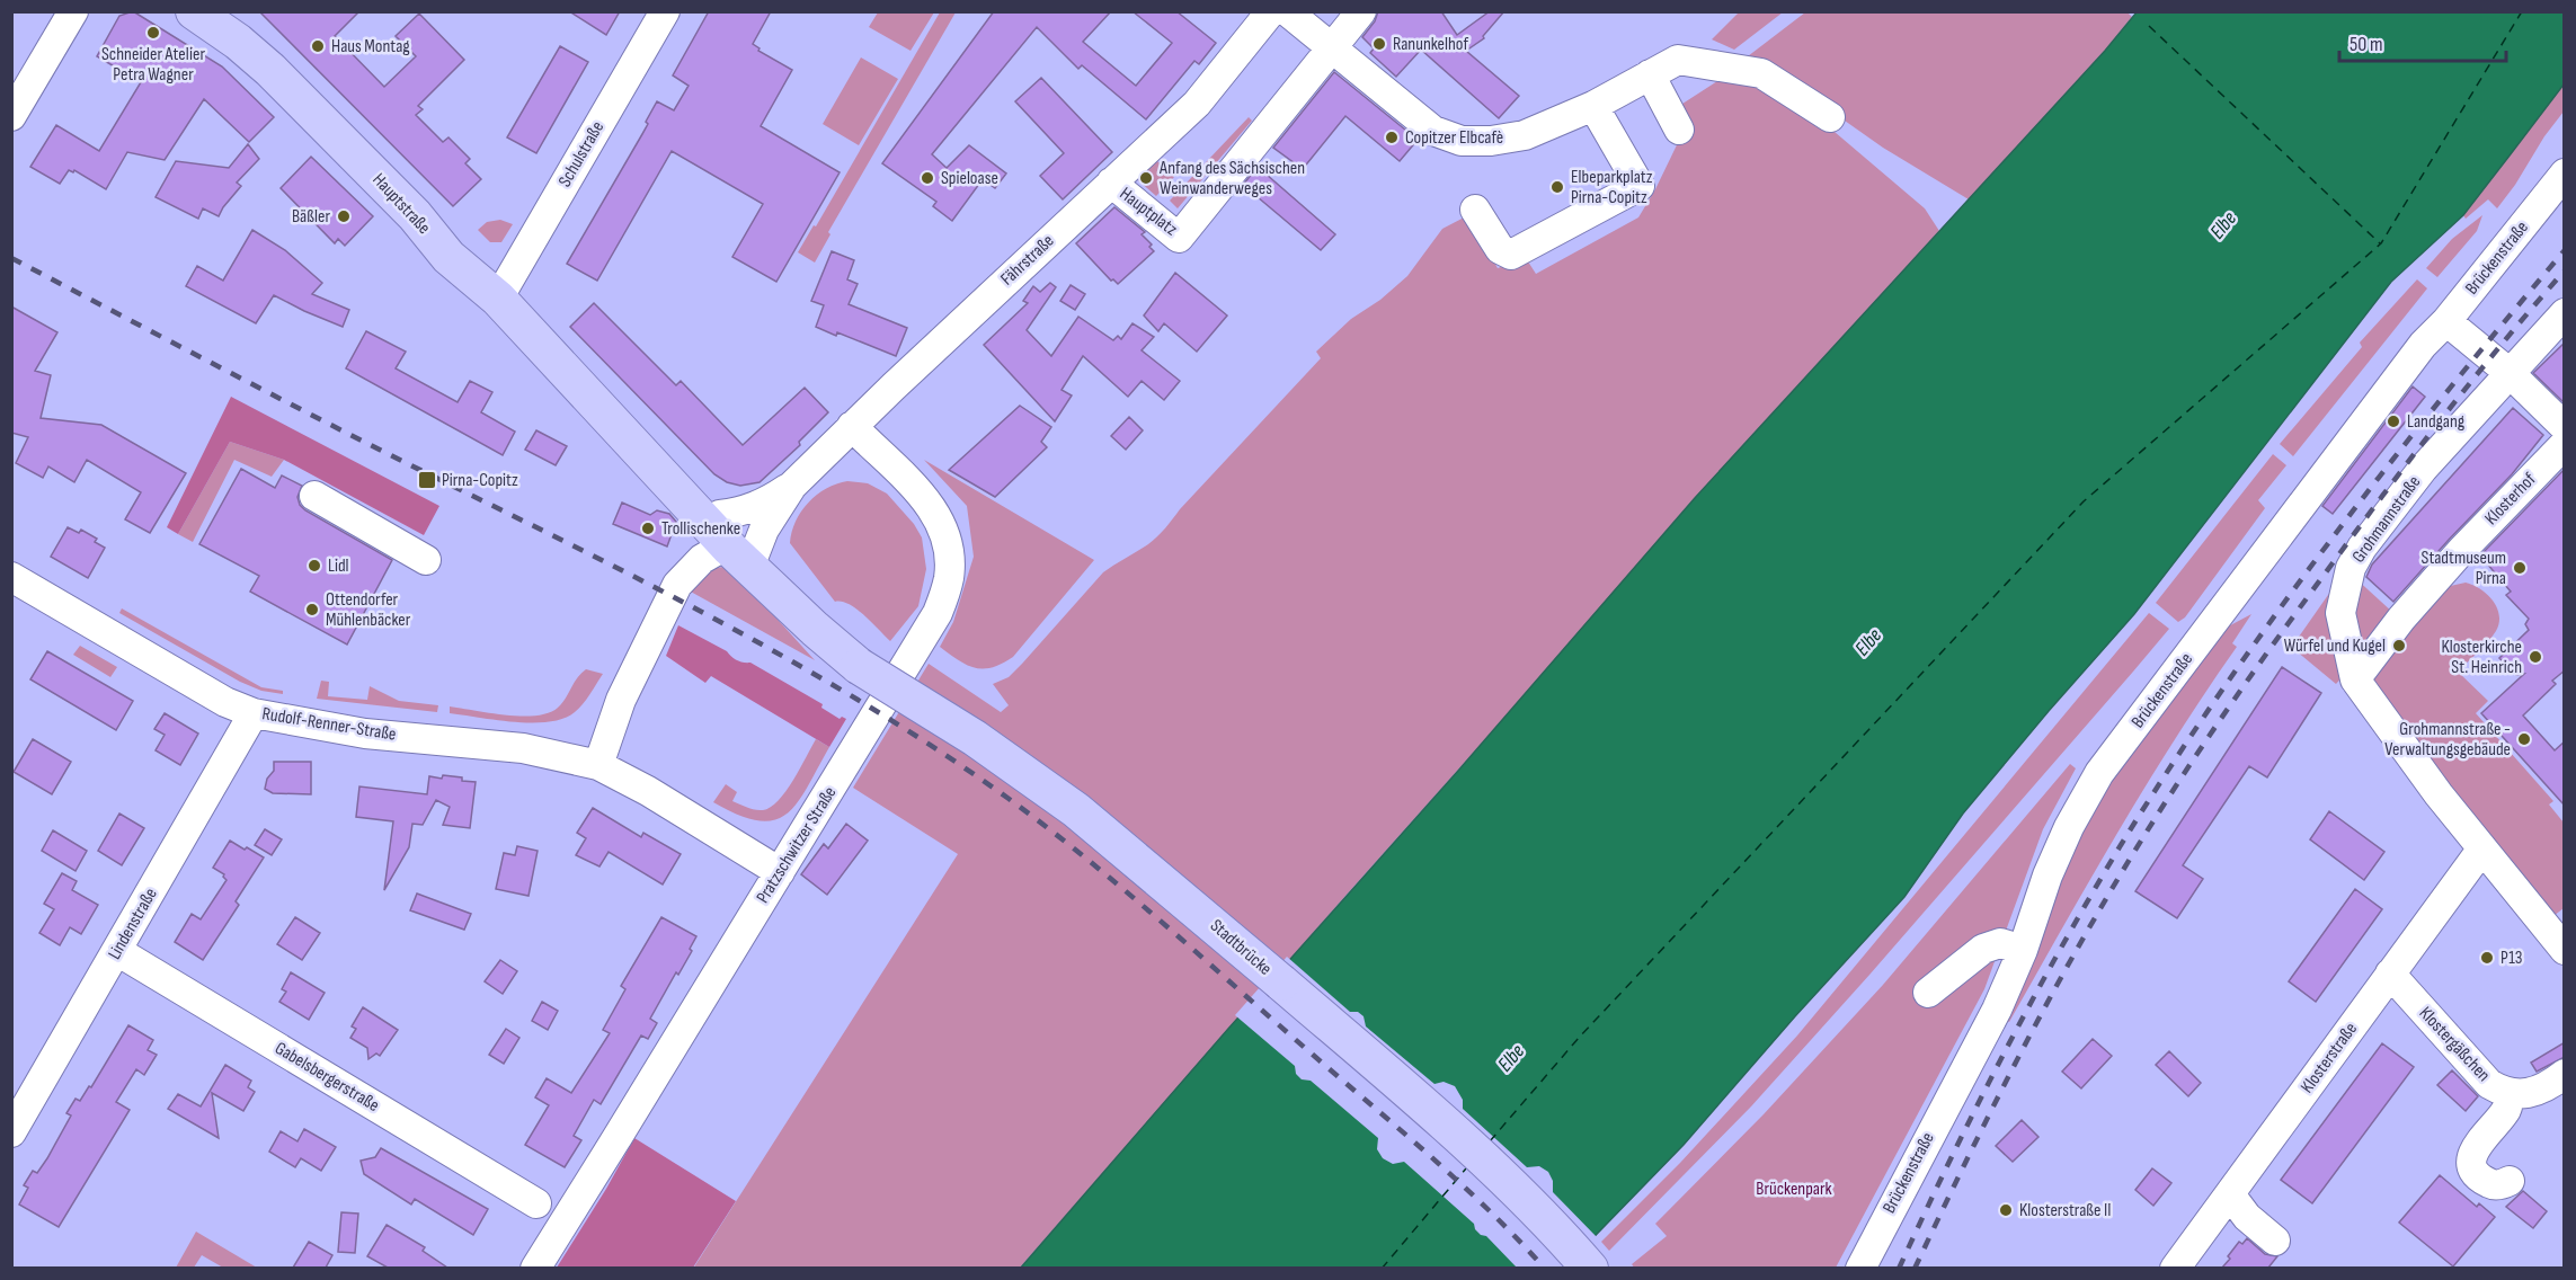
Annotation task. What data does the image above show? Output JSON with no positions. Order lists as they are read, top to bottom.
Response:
{
  "streets": {
    "main road": ["Hauptstraße", "Stadtbrücke"],
    "street": [
      "Schulstraße",
      "Hauptplatz",
      "Brückenstraße",
      "Fährstraße",
      "Klosterhof",
      "Grohmannstraße",
      "Rudolf-Renner-Straße",
      "Pratzschwitzer Straße",
      "Lindenstraße",
      "Klostergäßchen",
      "Klosterstraße",
      "Gabelsbergerstraße"
    ]
  },
  "crossings": [
    ["Schulstraße", "Hauptstraße"],
    ["Hauptstraße", "Stadtbrücke"],
    ["Hauptplatz", "Fährstraße"],
    ["Fährstraße", "Pratzschwitzer Straße"],
    ["Klosterhof", "Grohmannstraße"],
    ["Grohmannstraße", "Klosterstraße"],
    ["Rudolf-Renner-Straße", "Pratzschwitzer Straße"],
    ["Rudolf-Renner-Straße", "Lindenstraße"],
    ["Lindenstraße", "Gabelsbergerstraße"],
    ["Klostergäßchen", "Klosterstraße"]
  ],
  "water": ["Elbe"],
  "parks": ["Brückenpark"],
  "places": {
    "other": [
      "Schneider Atelier Petra Wagner",
      "Ranunkelhof",
      "Haus Montag",
      "Copitzer Elbcafè",
      "Spieloase",
      "Anfang des Sächsischen Weinwanderweges",
      "Elbeparkplatz Pirna-Copitz",
      "Bäßler",
      "Landgang",
      "Trollischenke",
      "Lidl",
      "Stadtmuseum Pirna",
      "Ottendorfer Mühlenbäcker",
      "Würfel und Kugel",
      "Klosterkirche St. Heinrich",
      "Grohmannstraße - Verwaltungsgebäude",
      "P13",
      "Klosterstraße II"
    ],
    "transit": ["Pirna-Copitz"]
  },
  "scale_bar": "50 m"
}
